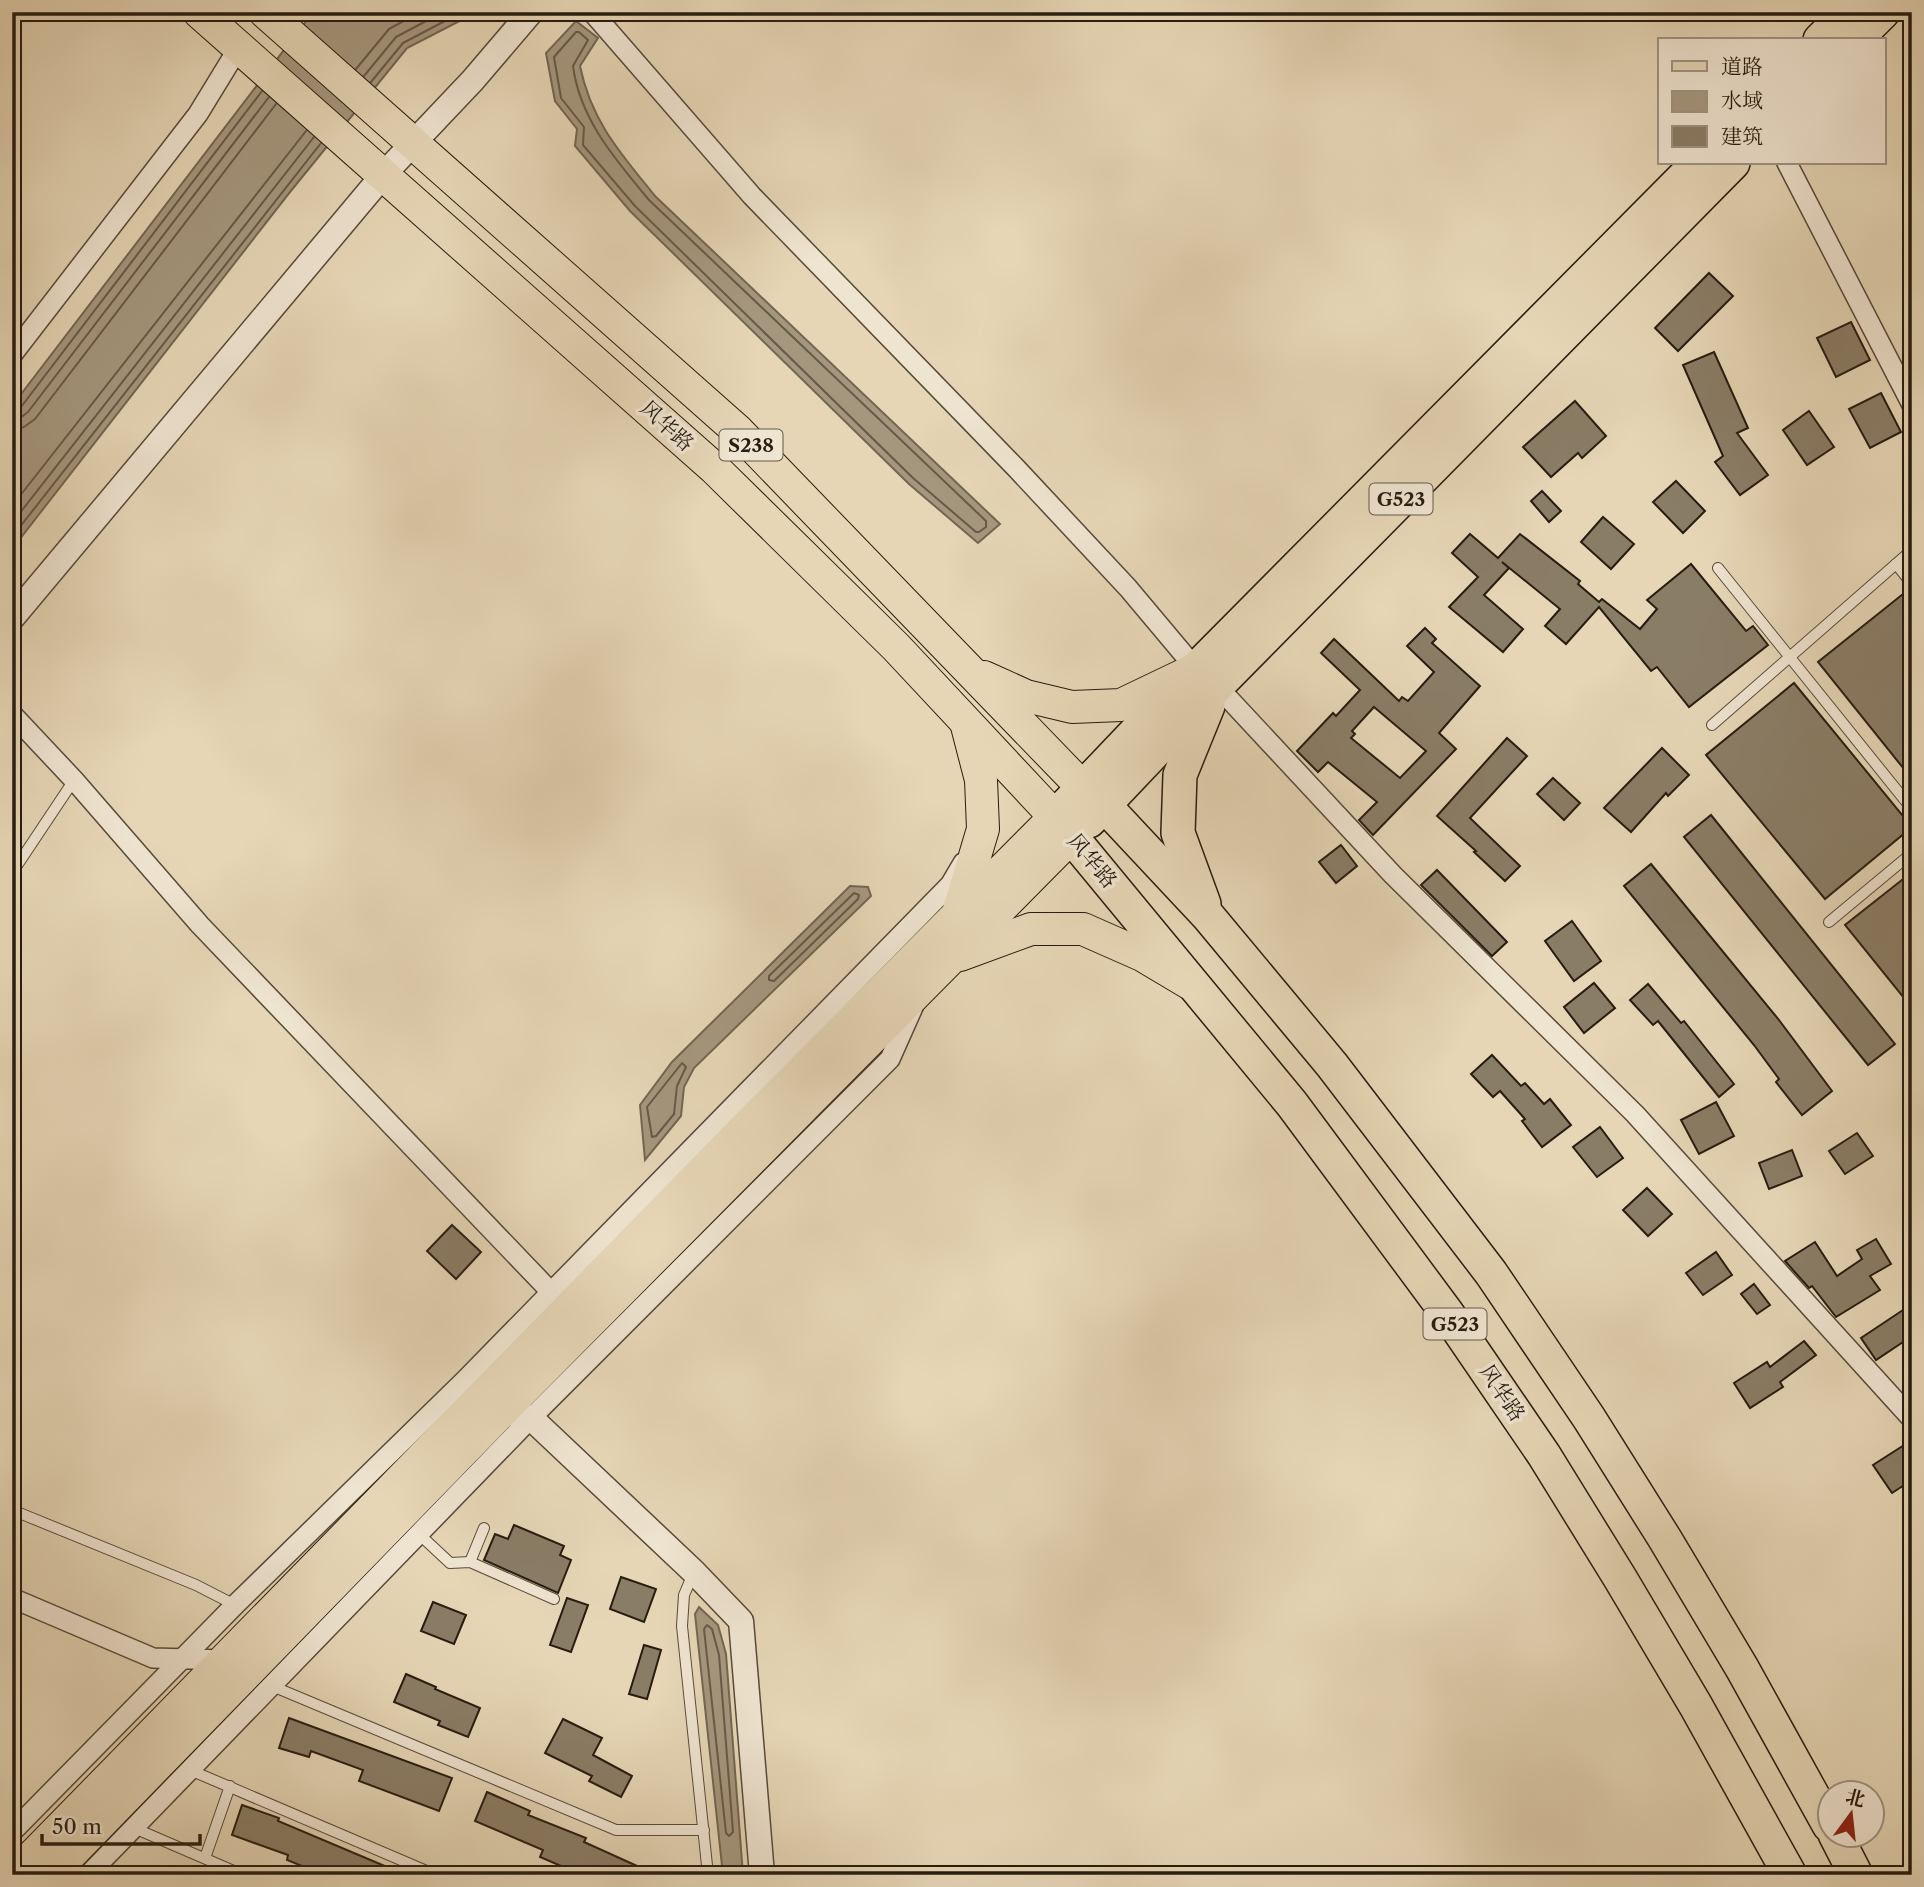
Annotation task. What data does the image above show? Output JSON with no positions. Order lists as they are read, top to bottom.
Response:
{
  "streets": {
    "highway": ["风华路", "G523"],
    "main road": ["S238"]
  },
  "crossings": [
    ["风华路", "G523"]
  ],
  "legend": ["道路", "水域", "建筑"],
  "scale_bar": "50 m",
  "north": "top"
}
